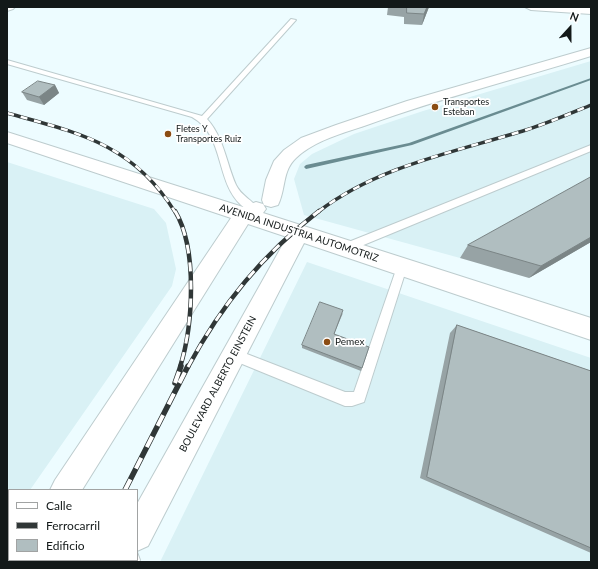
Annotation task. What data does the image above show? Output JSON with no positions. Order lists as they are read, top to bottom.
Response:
{
  "streets": {
    "main road": ["AVENIDA INDUSTRIA AUTOMOTRIZ", "BOULEVARD ALBERTO EINSTEIN"]
  },
  "crossings": [
    ["AVENIDA INDUSTRIA AUTOMOTRIZ", "BOULEVARD ALBERTO EINSTEIN"]
  ],
  "places": ["Transportes Esteban", "Fletes Y Transportes Ruiz", "Pemex"],
  "legend": ["Calle", "Ferrocarril", "Edificio"],
  "north": "top"
}
